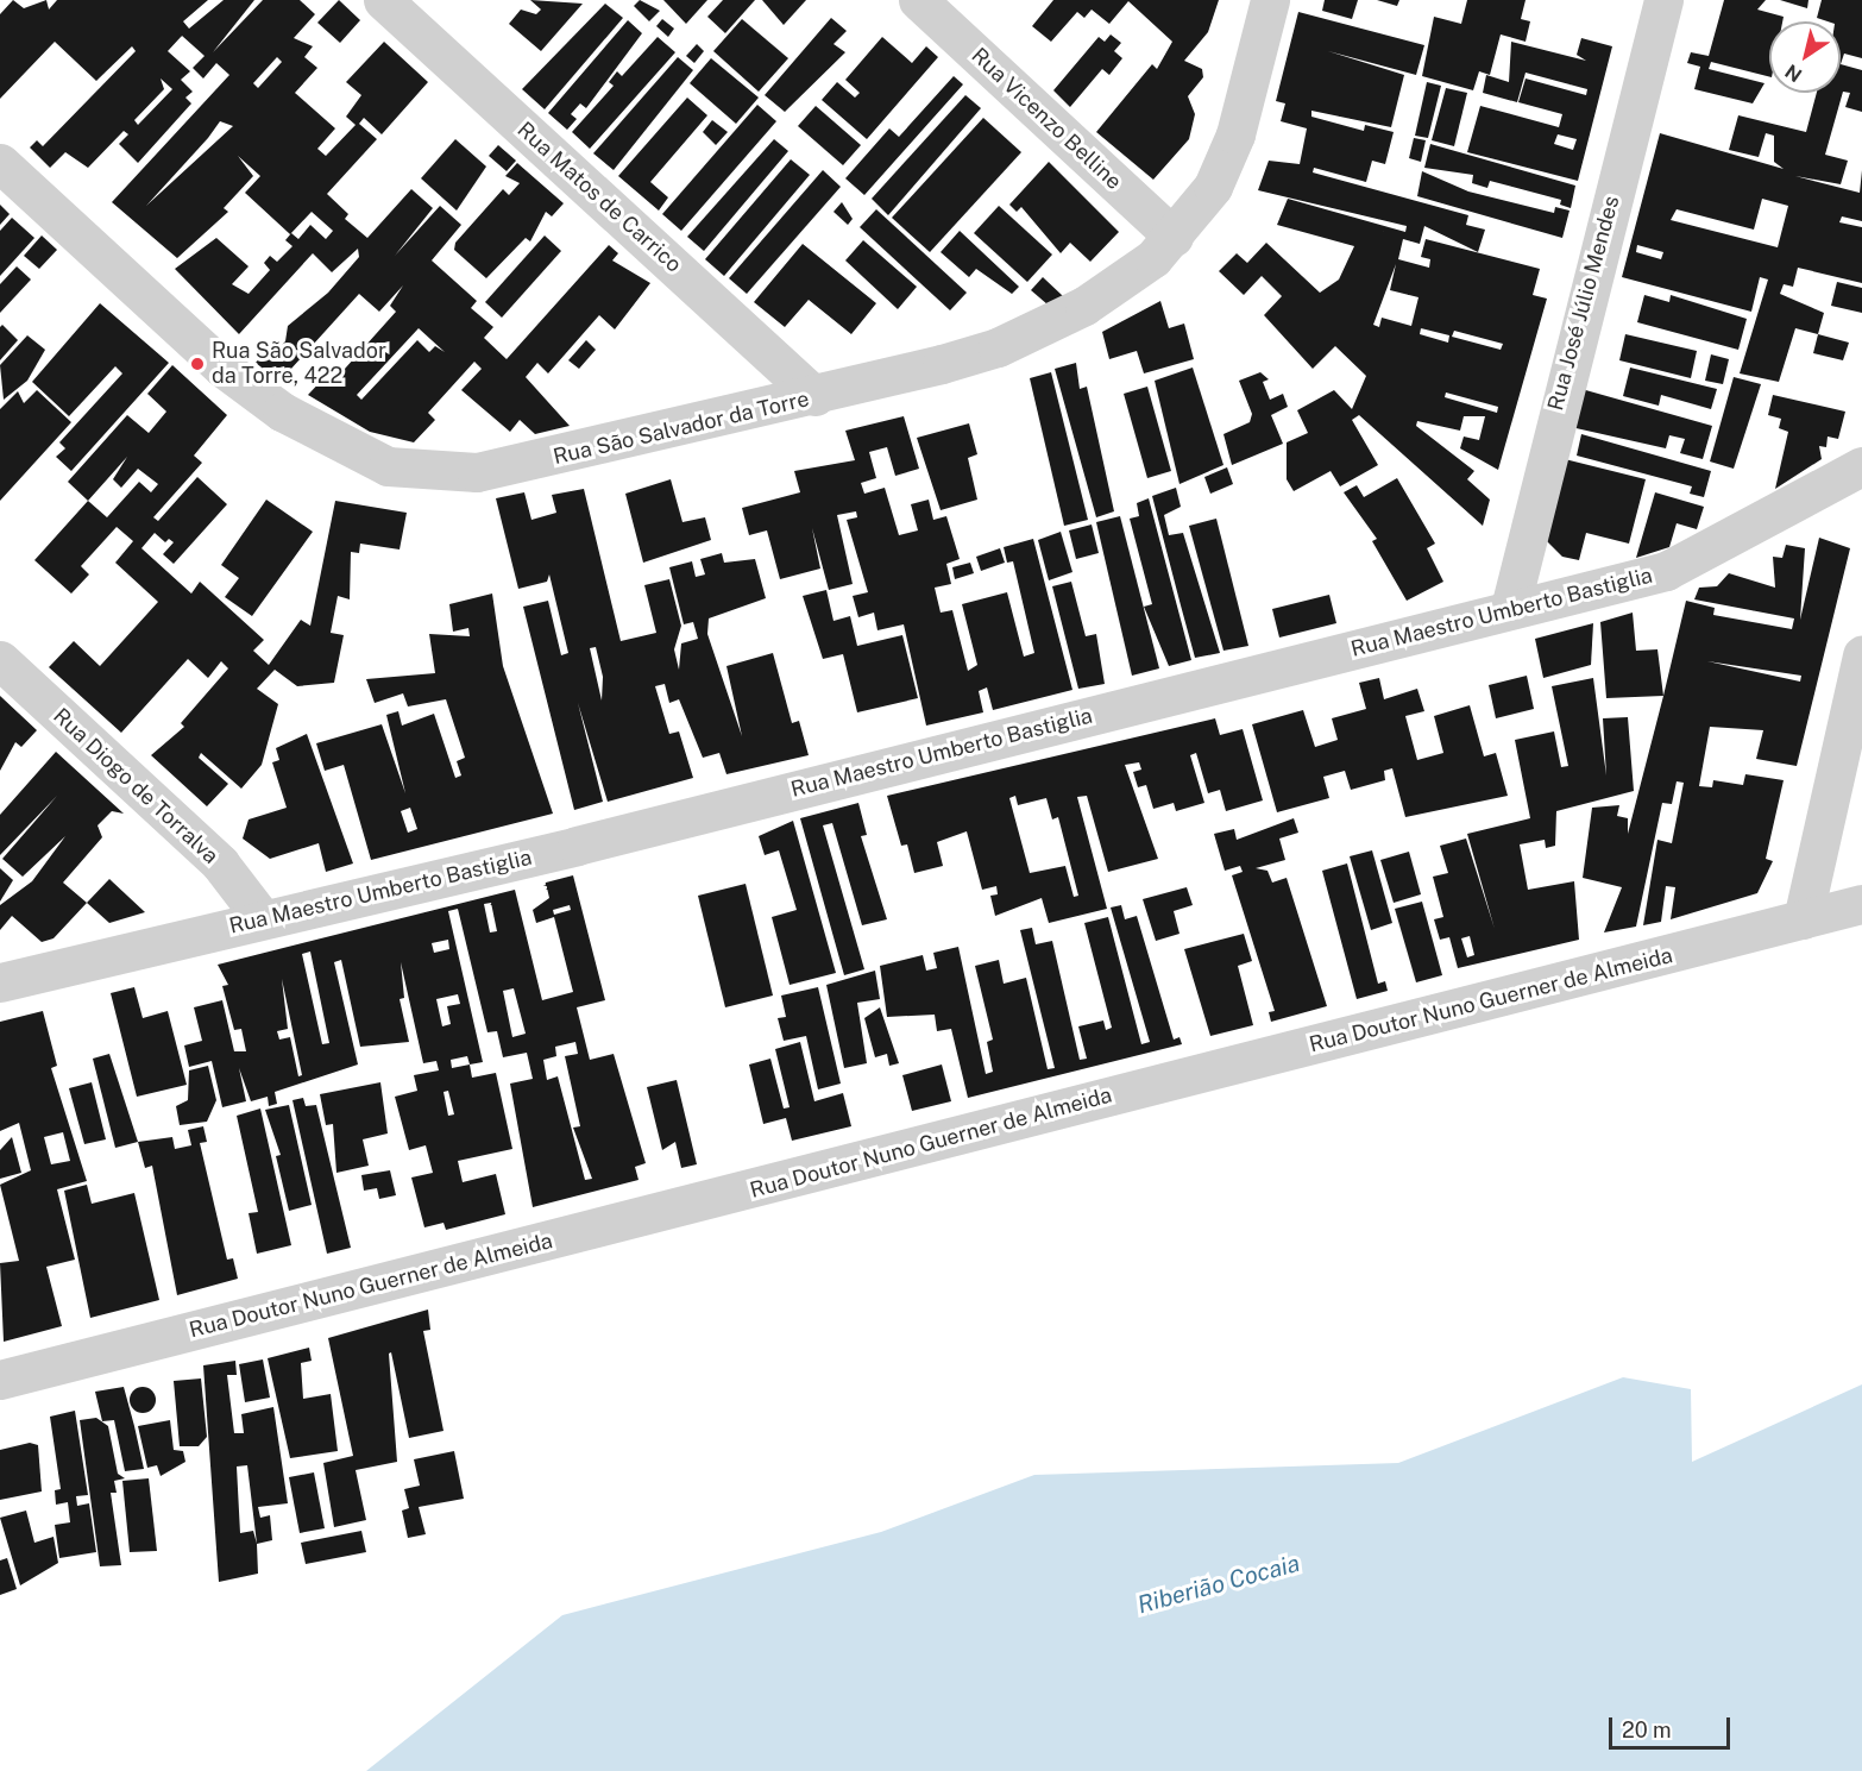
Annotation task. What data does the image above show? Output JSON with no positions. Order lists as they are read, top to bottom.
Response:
{
  "streets": {
    "street": [
      "Rua Vicenzo Belline",
      "Rua Matos de Carrico",
      "Rua José Júlio Mendes",
      "Rua São Salvador da Torre",
      "Rua Maestro Umberto Bastiglia",
      "Rua Diogo de Torralva",
      "Rua Doutor Nuno Guerner de Almeida"
    ]
  },
  "crossings": [
    ["Rua Vicenzo Belline", "Rua São Salvador da Torre"],
    ["Rua Matos de Carrico", "Rua São Salvador da Torre"],
    ["Rua José Júlio Mendes", "Rua Maestro Umberto Bastiglia"],
    ["Rua Maestro Umberto Bastiglia", "Rua Diogo de Torralva"]
  ],
  "water": ["Riberião Cocaia"],
  "places": ["Rua São Salvador da Torre, 422"],
  "scale_bar": "20 m",
  "north": "bottom left"
}
